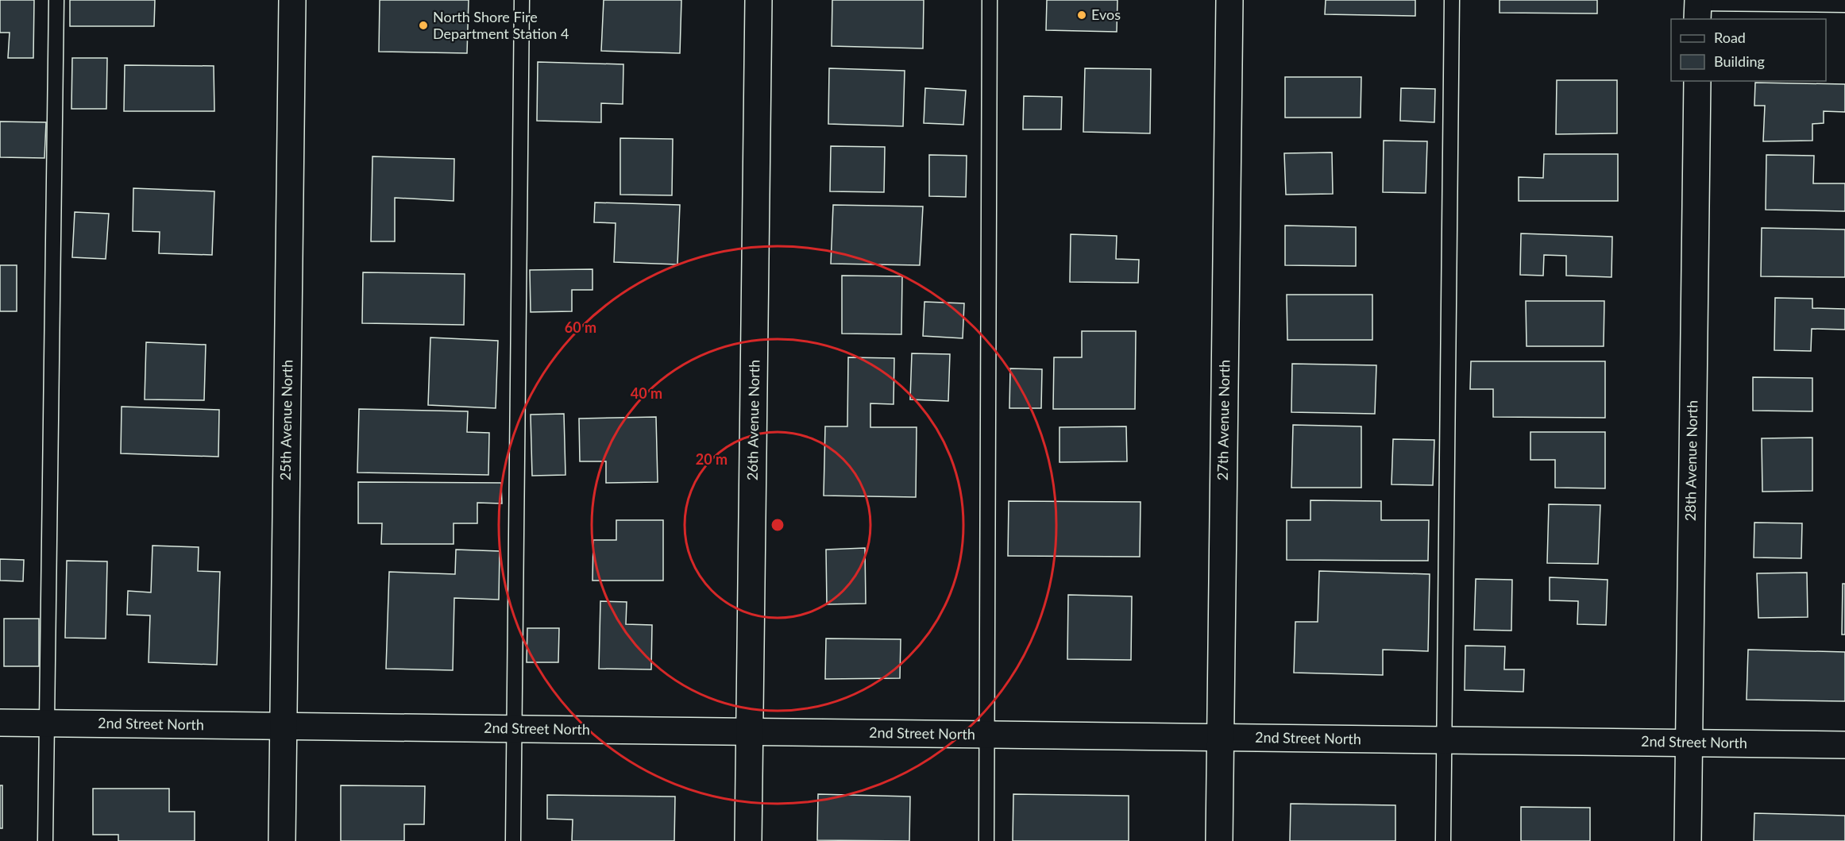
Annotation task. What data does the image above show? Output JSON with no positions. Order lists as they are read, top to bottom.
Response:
{
  "streets": {
    "street": [
      "25th Avenue North",
      "26th Avenue North",
      "27th Avenue North",
      "28th Avenue North",
      "2nd Street North"
    ]
  },
  "crossings": [
    ["25th Avenue North", "2nd Street North"],
    ["26th Avenue North", "2nd Street North"],
    ["27th Avenue North", "2nd Street North"],
    ["28th Avenue North", "2nd Street North"]
  ],
  "places": ["Evos", "North Shore Fire Department Station 4"],
  "legend": ["Road", "Building"],
  "rings": ["60 m", "40 m", "20 m"]
}
